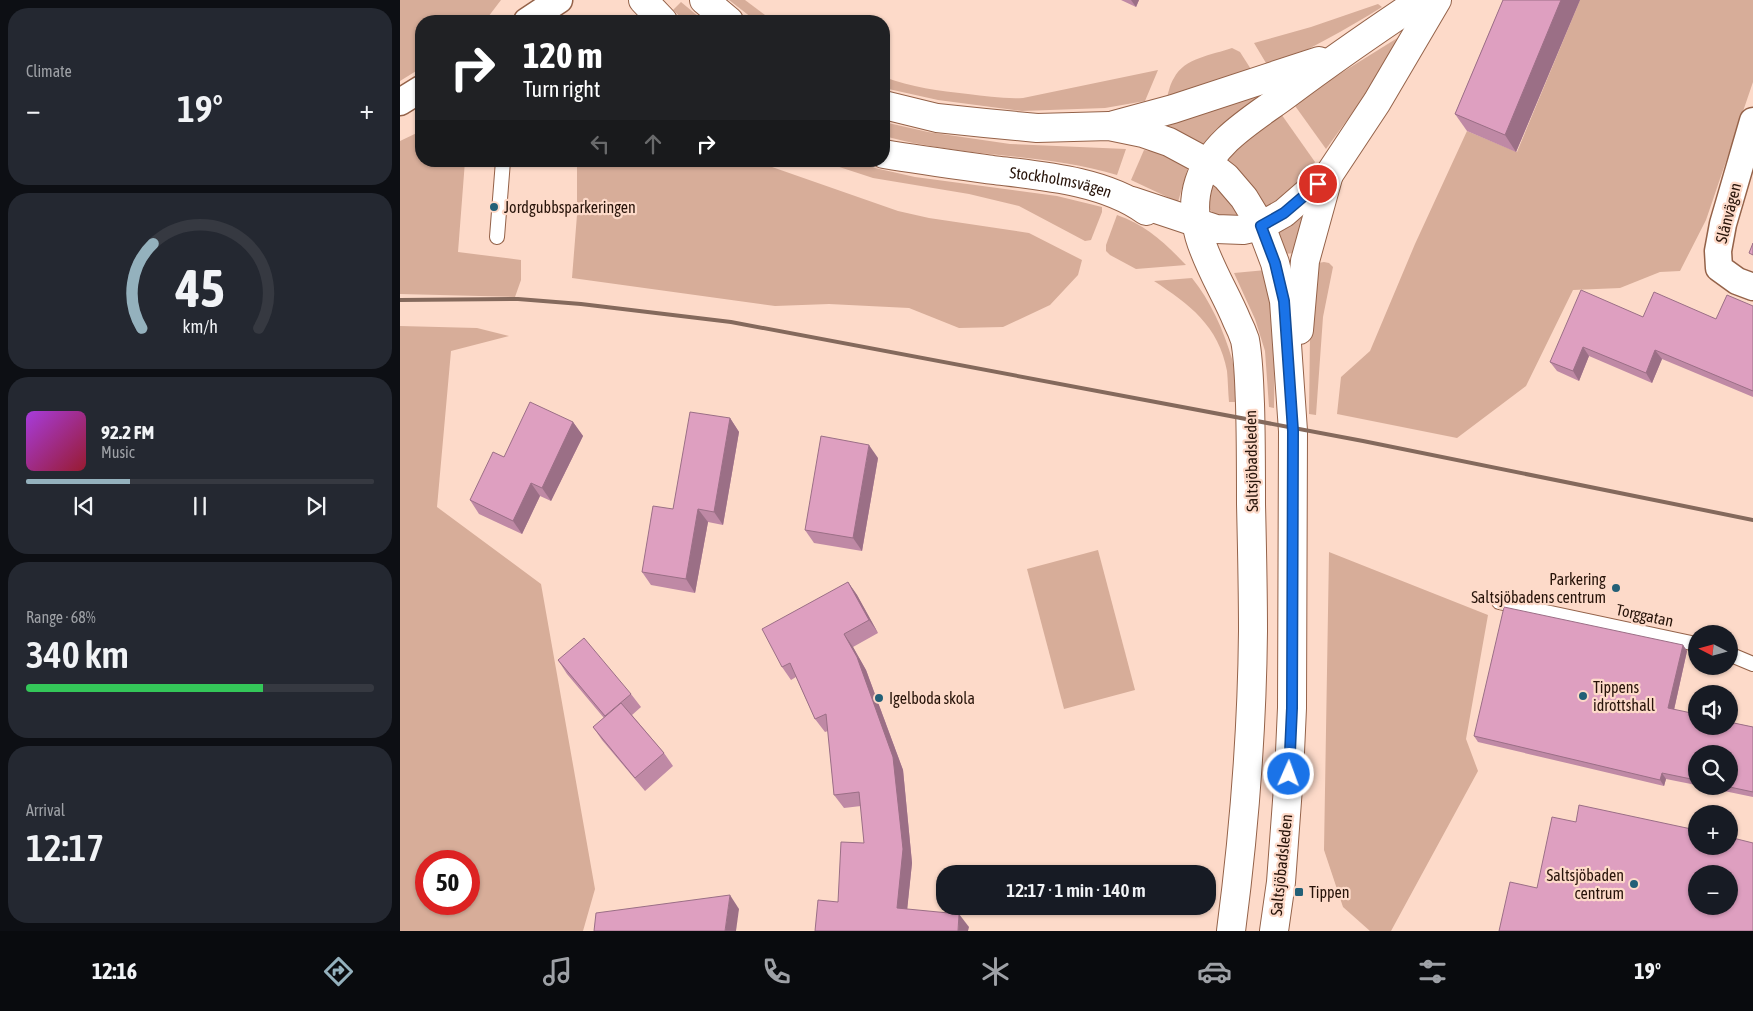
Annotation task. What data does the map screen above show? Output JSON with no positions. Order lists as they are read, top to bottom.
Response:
{
  "streets": {
    "main road": ["Stockholmsvägen", "Saltsjöbadsleden"],
    "street": ["Slånvägen"],
    "lane": ["Torggatan"]
  },
  "crossings": [
    ["Stockholmsvägen", "Saltsjöbadsleden"]
  ],
  "places": {
    "other": [
      "Jordgubbsparkeringen",
      "Parkering Saltsjöbadens centrum",
      "Tippens idrottshall",
      "Igelboda skola",
      "Saltsjöbaden centrum"
    ],
    "transit": ["Tippen"]
  },
  "north": "left",
  "page": {
    "tile": [
      "Climate",
      ["Range · 68%", "340 km"],
      ["Arrival", "12:17"]
    ],
    "turn": ["120 m", "Turn right"],
    "heat": ["−", "19°", "+"],
    "song": ["92.2 FM", "Music"],
    "map_buttons": ["+", "−"],
    "limit": "50",
    "trip": "12:17 · 1 min · 140 m",
    "tabs": ["12:16", "19°"],
    "gauge": ["45", "km/h"]
  }
}
